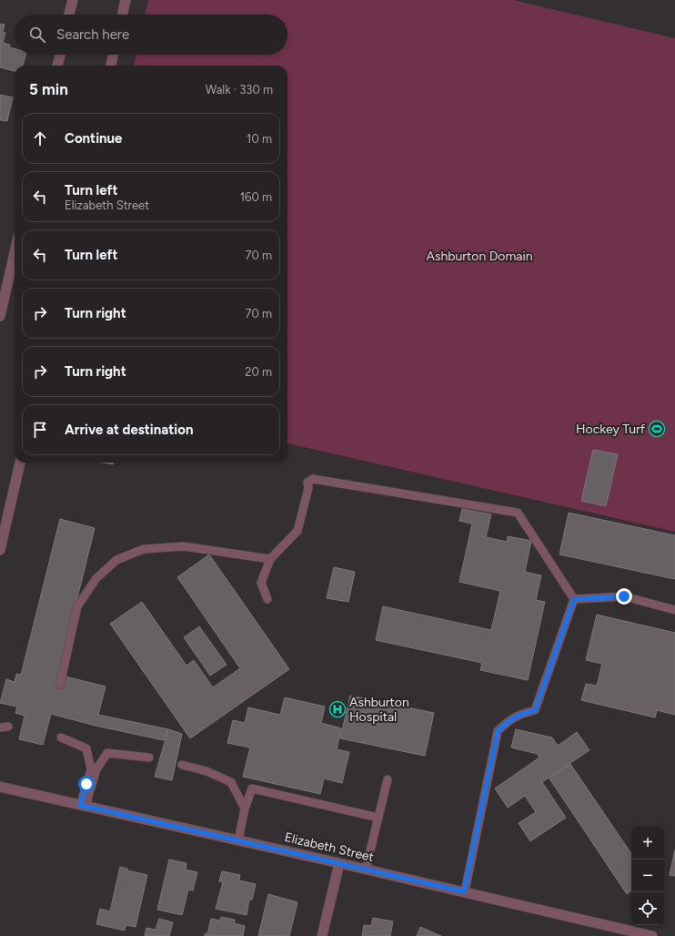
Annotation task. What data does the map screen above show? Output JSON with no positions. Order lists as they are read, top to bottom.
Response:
{
  "streets": {
    "street": ["Elizabeth Street"]
  },
  "parks": ["Ashburton Domain"],
  "places": {
    "sports": ["Hockey Turf"],
    "hospital": ["Ashburton Hospital"]
  },
  "page": {
    "search": "Search here",
    "heading": ["5 min", "Walk · 330 m"],
    "list": [
      ["Continue", "10 m"],
      ["Turn left", "Elizabeth Street", "160 m"],
      ["Turn left", "70 m"],
      ["Turn right", "70 m"],
      ["Turn right", "20 m"],
      "Arrive at destination"
    ],
    "map_buttons": ["+", "−"]
  }
}
